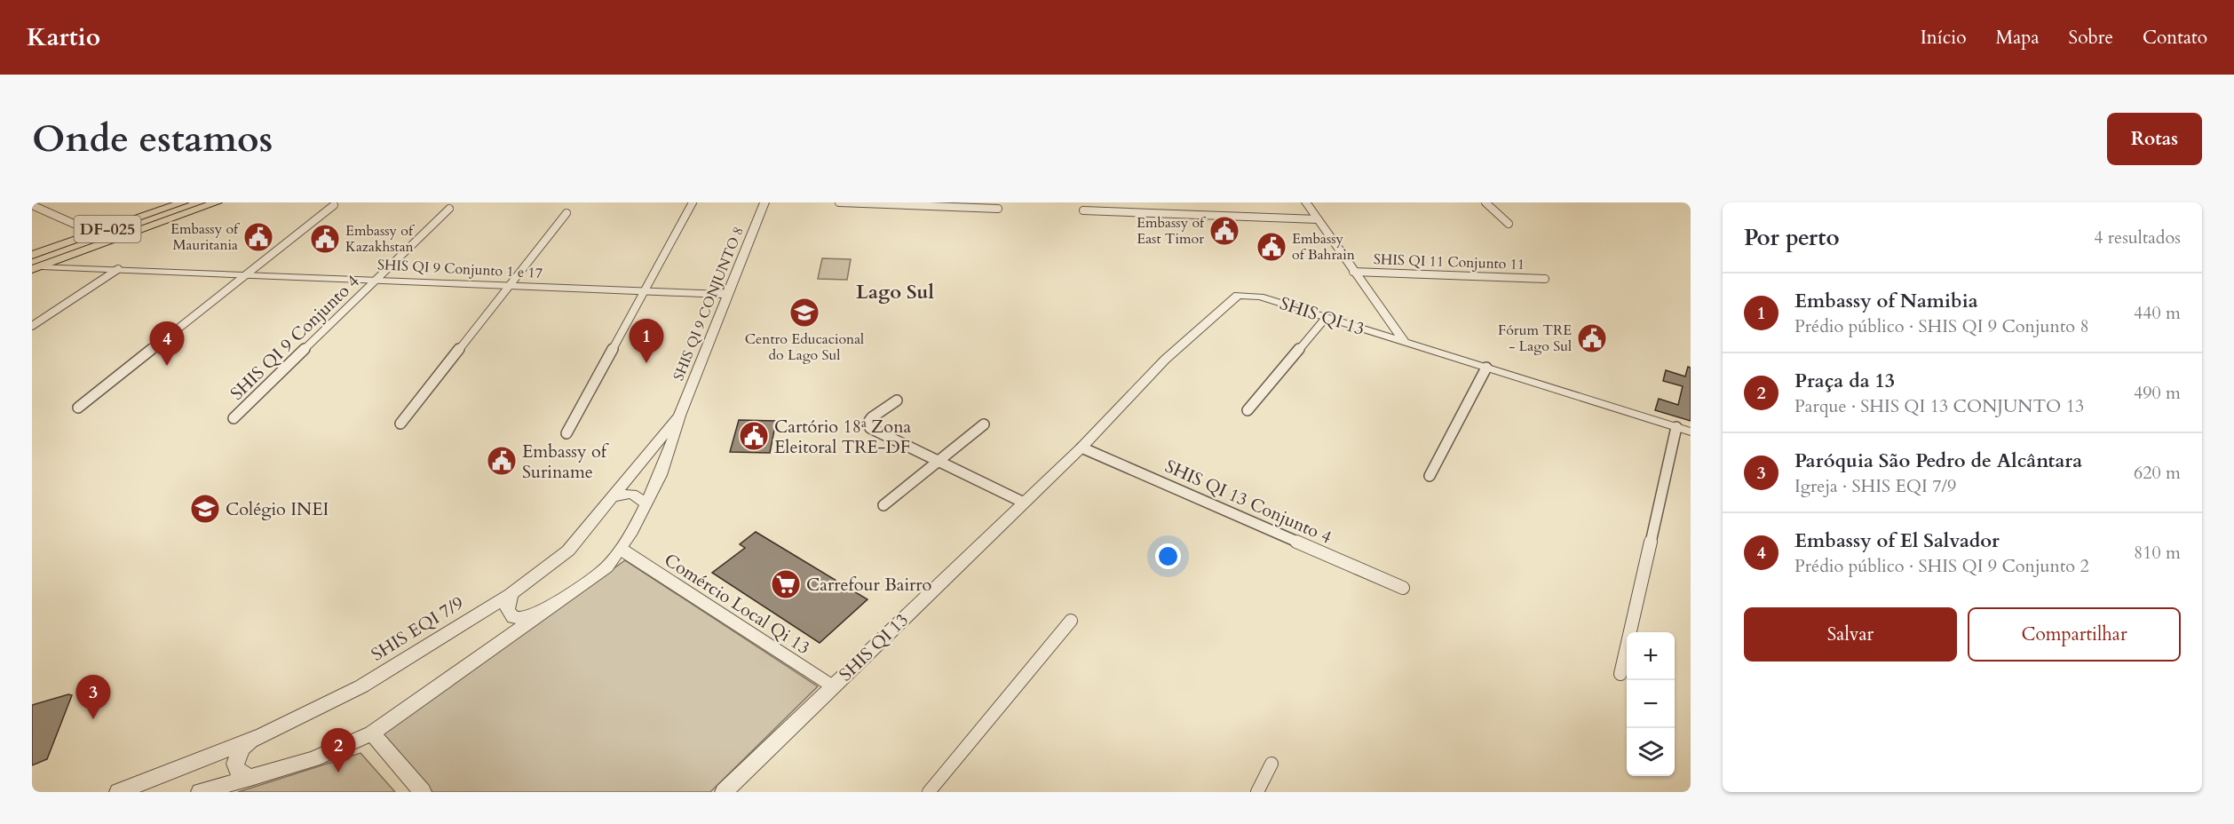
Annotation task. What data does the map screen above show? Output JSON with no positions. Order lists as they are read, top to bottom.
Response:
{
  "streets": {
    "main road": ["DF-025"],
    "street": [
      "SHIS QI 11 Conjunto 11",
      "SHIS QI 9 Conjunto 1 e 17",
      "SHIS QI 9 CONJUNTO 8",
      "SHIS QI 13",
      "SHIS QI 9 Conjunto 4",
      "SHIS QI 13 Conjunto 4",
      "Comércio Local Qi 13",
      "SHIS EQI 7/9"
    ]
  },
  "crossings": [
    ["DF-025", "SHIS QI 9 Conjunto 1 e 17"],
    ["SHIS QI 9 Conjunto 1 e 17", "SHIS QI 9 CONJUNTO 8"],
    ["SHIS QI 9 Conjunto 1 e 17", "SHIS QI 9 Conjunto 4"],
    ["SHIS QI 9 CONJUNTO 8", "SHIS EQI 7/9"],
    ["SHIS QI 13", "SHIS QI 13 Conjunto 4"],
    ["SHIS QI 13", "Comércio Local Qi 13"]
  ],
  "districts": ["Lago Sul"],
  "places": {
    "public building": [
      "Embassy of East Timor",
      "Embassy of Mauritania",
      "Embassy of Kazakhstan",
      "Embassy of Bahrain",
      "Fórum TRE - Lago Sul",
      "Cartório 18ª Zona Eleitoral TRE-DF",
      "Embassy of Suriname"
    ],
    "school or university": ["Centro Educacional do Lago Sul", "Colégio INEI"],
    "supermarket": ["Carrefour Bairro"]
  },
  "page": {
    "header": "Kartio",
    "nav": [
      "Início",
      "Mapa",
      "Sobre",
      "Contato"
    ],
    "buttons": [
      "Rotas",
      ["Salvar", "Compartilhar"]
    ],
    "title": "Onde estamos",
    "heading": ["Por perto", "4 resultados"],
    "list": [
      {
        "mark": "1",
        "name": "Embassy of Namibia",
        "note": "Prédio público · SHIS QI 9 Conjunto 8",
        "value": "440 m"
      },
      {
        "mark": "2",
        "name": "Praça da 13",
        "note": "Parque · SHIS QI 13 CONJUNTO 13",
        "value": "490 m"
      },
      {
        "mark": "3",
        "name": "Paróquia São Pedro de Alcântara",
        "note": "Igreja · SHIS EQI 7/9",
        "value": "620 m"
      },
      {
        "mark": "4",
        "name": "Embassy of El Salvador",
        "note": "Prédio público · SHIS QI 9 Conjunto 2",
        "value": "810 m"
      }
    ],
    "pins": [
      "1",
      "4",
      "3",
      "2"
    ],
    "map_buttons": ["+", "−"]
  }
}
